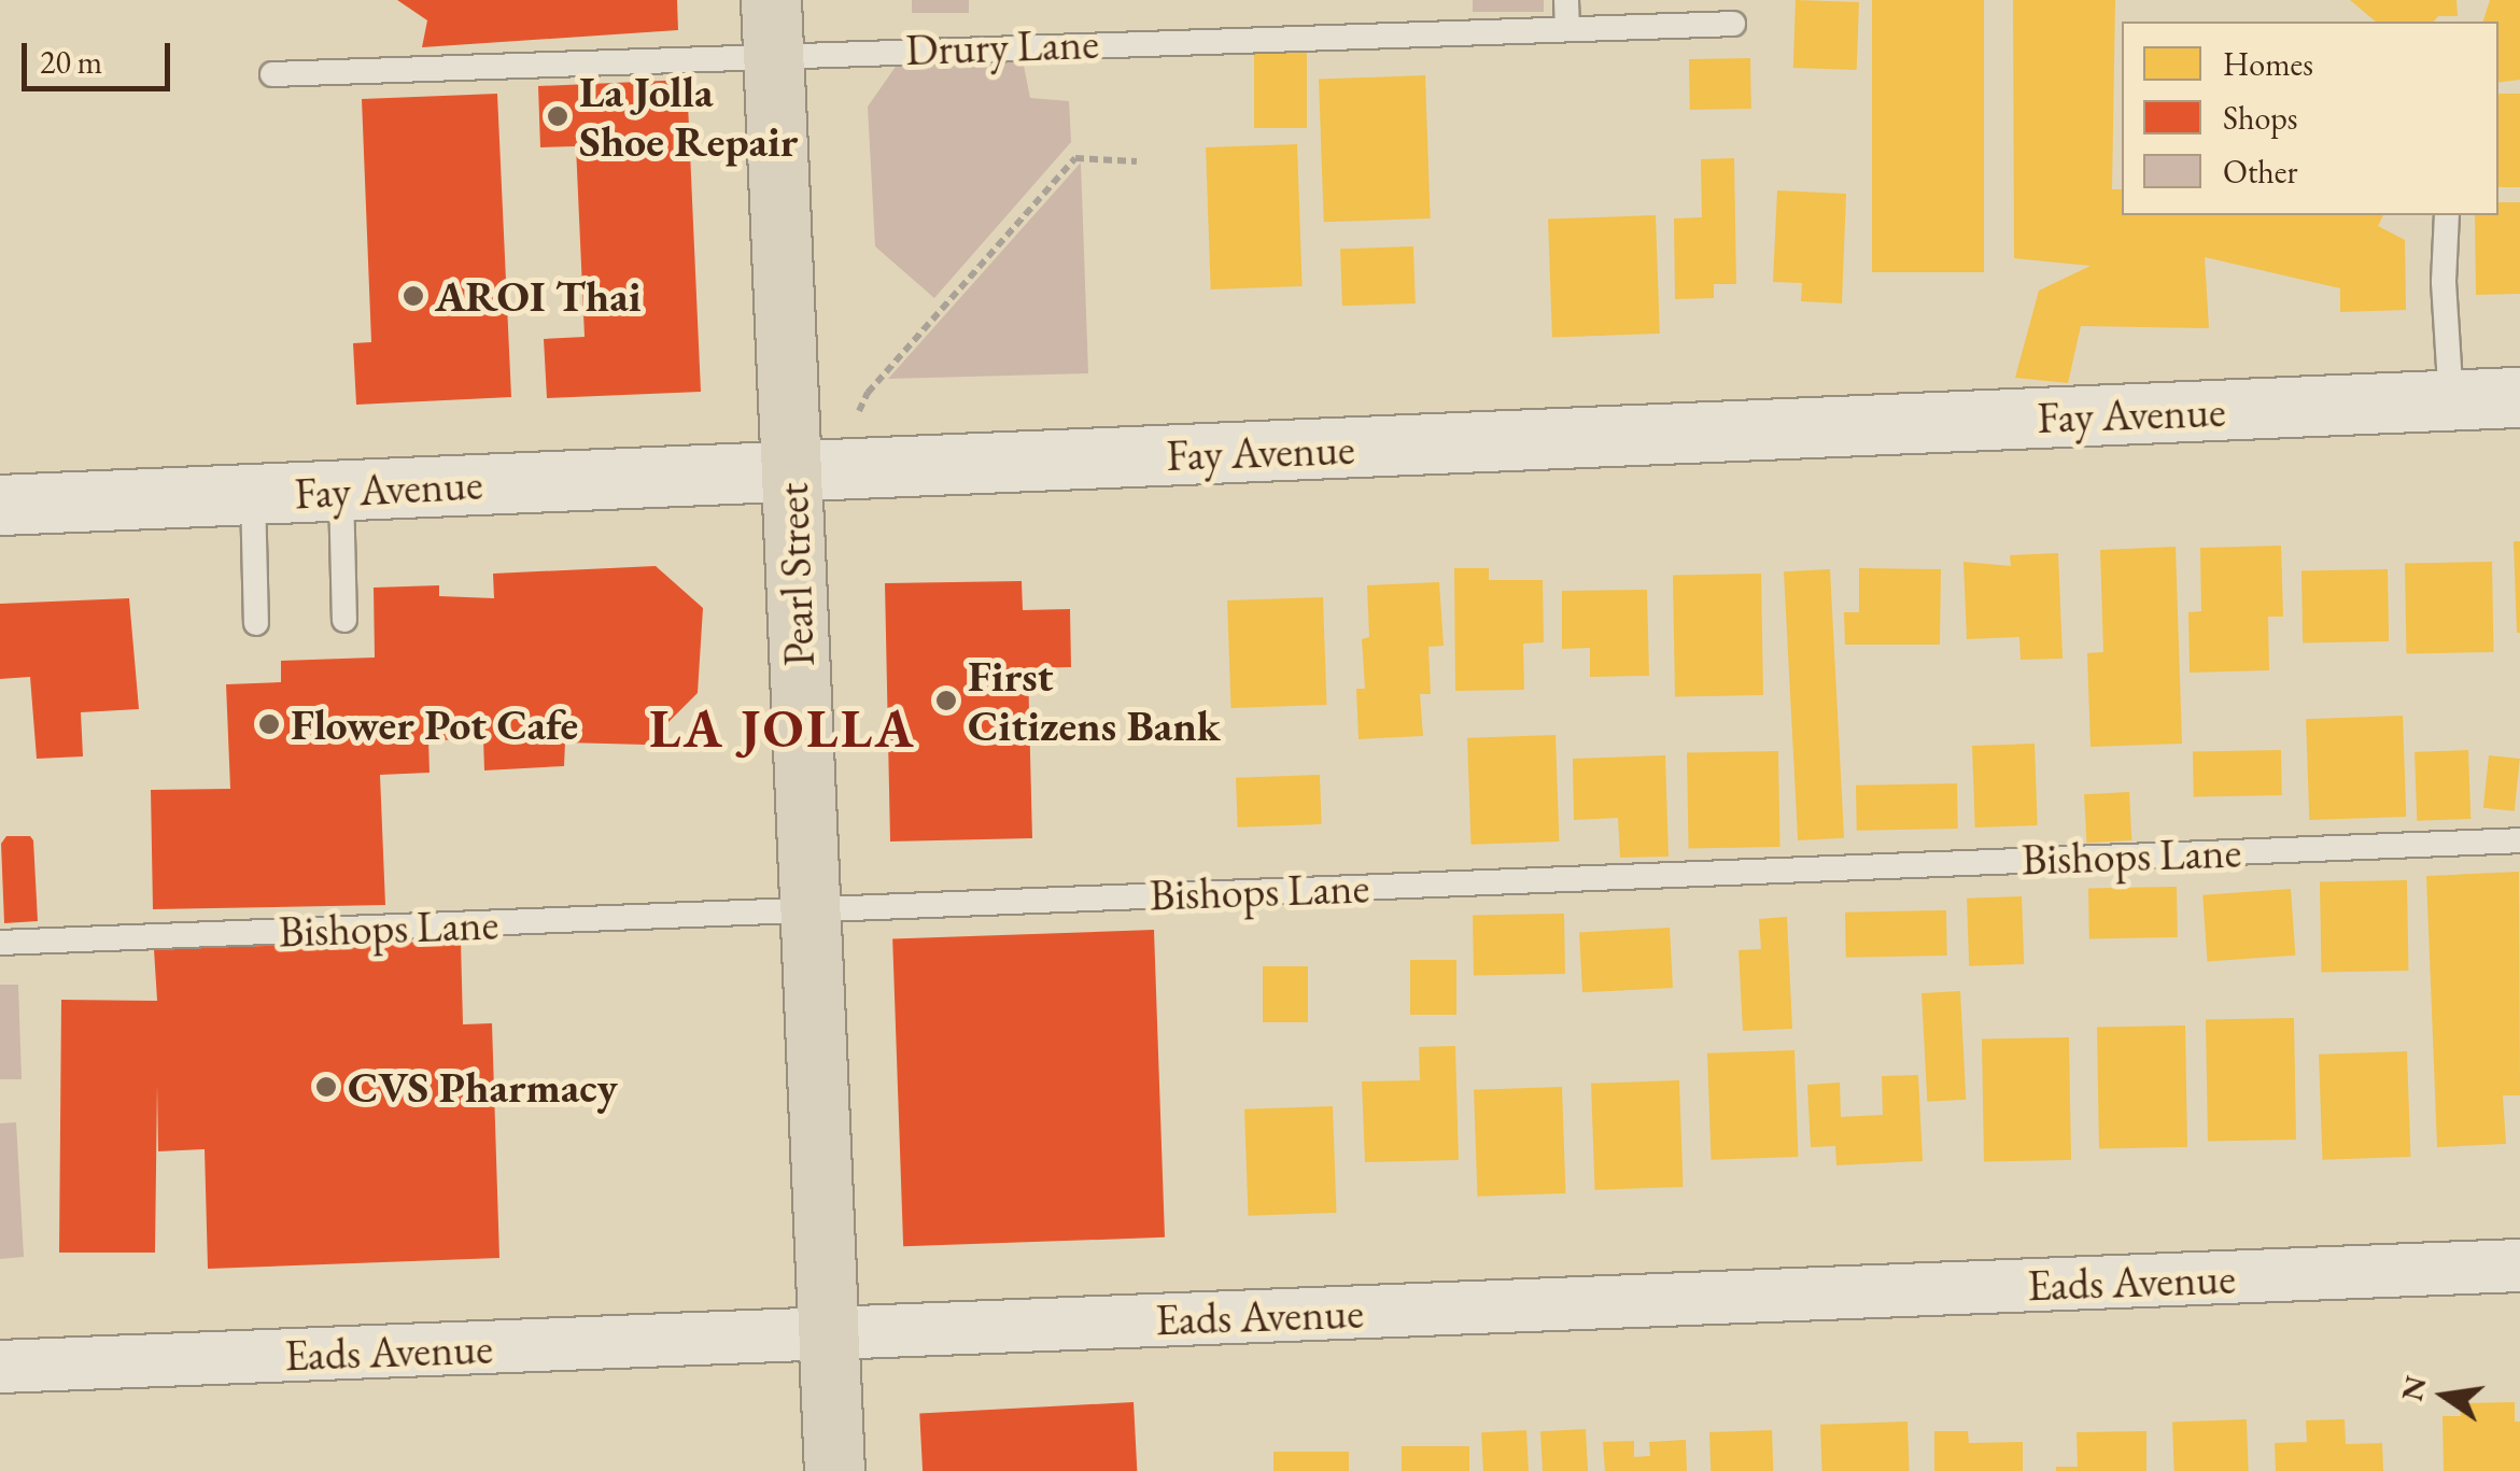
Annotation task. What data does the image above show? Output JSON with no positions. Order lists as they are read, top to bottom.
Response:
{
  "streets": {
    "main road": ["Pearl Street"],
    "street": ["Fay Avenue", "Eads Avenue"],
    "lane": ["Drury Lane", "Bishops Lane"]
  },
  "crossings": [
    ["Drury Lane", "Pearl Street"],
    ["Fay Avenue", "Pearl Street"],
    ["Pearl Street", "Bishops Lane"],
    ["Pearl Street", "Eads Avenue"]
  ],
  "districts": ["LA JOLLA"],
  "places": [
    "La Jolla Shoe Repair",
    "AROI Thai",
    "First Citizens Bank",
    "Flower Pot Cafe",
    "CVS Pharmacy"
  ],
  "legend": ["Homes", "Shops", "Other"],
  "scale_bar": "20 m",
  "north": "left"
}
